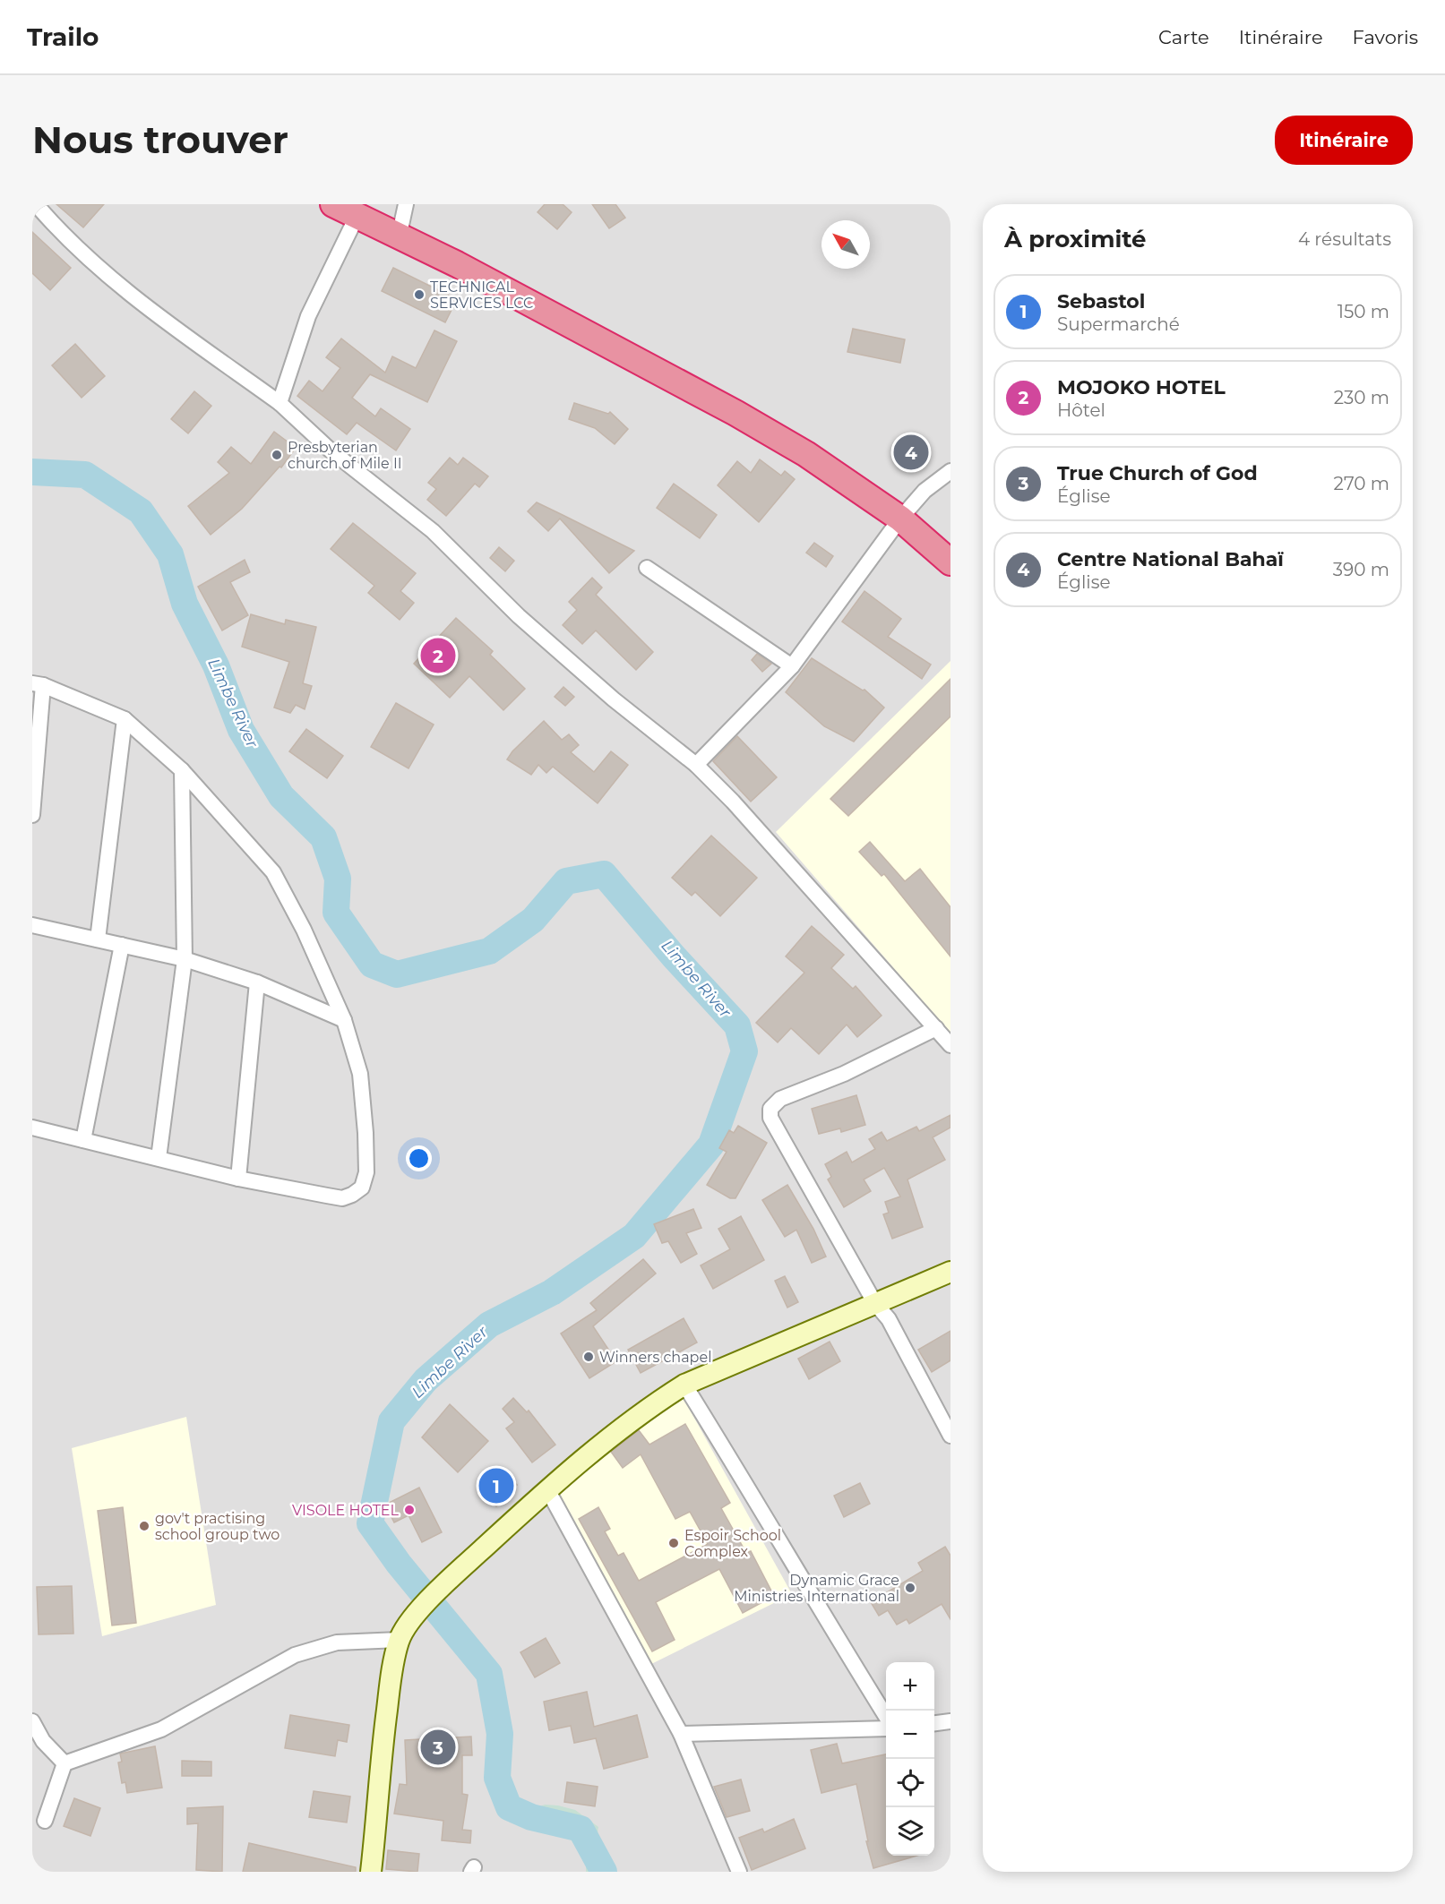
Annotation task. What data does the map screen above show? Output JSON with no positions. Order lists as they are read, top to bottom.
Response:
{
  "water": ["Limbe River"],
  "places": [
    "TECHNICAL SERVICES LCC",
    "Presbyterian church of Mile II",
    "Winners chapel",
    "VISOLE HOTEL",
    "gov't practising school group two",
    "Espoir School Complex",
    "Dynamic Grace Ministries International"
  ],
  "north": "top left",
  "page": {
    "header": "Trailo",
    "nav": ["Carte", "Itinéraire", "Favoris"],
    "buttons": "Itinéraire",
    "title": "Nous trouver",
    "heading": ["À proximité", "4 résultats"],
    "list": [
      {
        "mark": "1",
        "name": "Sebastol",
        "note": "Supermarché",
        "value": "150 m"
      },
      {
        "mark": "2",
        "name": "MOJOKO HOTEL",
        "note": "Hôtel",
        "value": "230 m"
      },
      {
        "mark": "3",
        "name": "True Church of God",
        "note": "Église",
        "value": "270 m"
      },
      {
        "mark": "4",
        "name": "Centre National Bahaï",
        "note": "Église",
        "value": "390 m"
      }
    ],
    "pins": [
      "4",
      "2",
      "1",
      "3"
    ],
    "map_buttons": ["+", "−"]
  }
}
